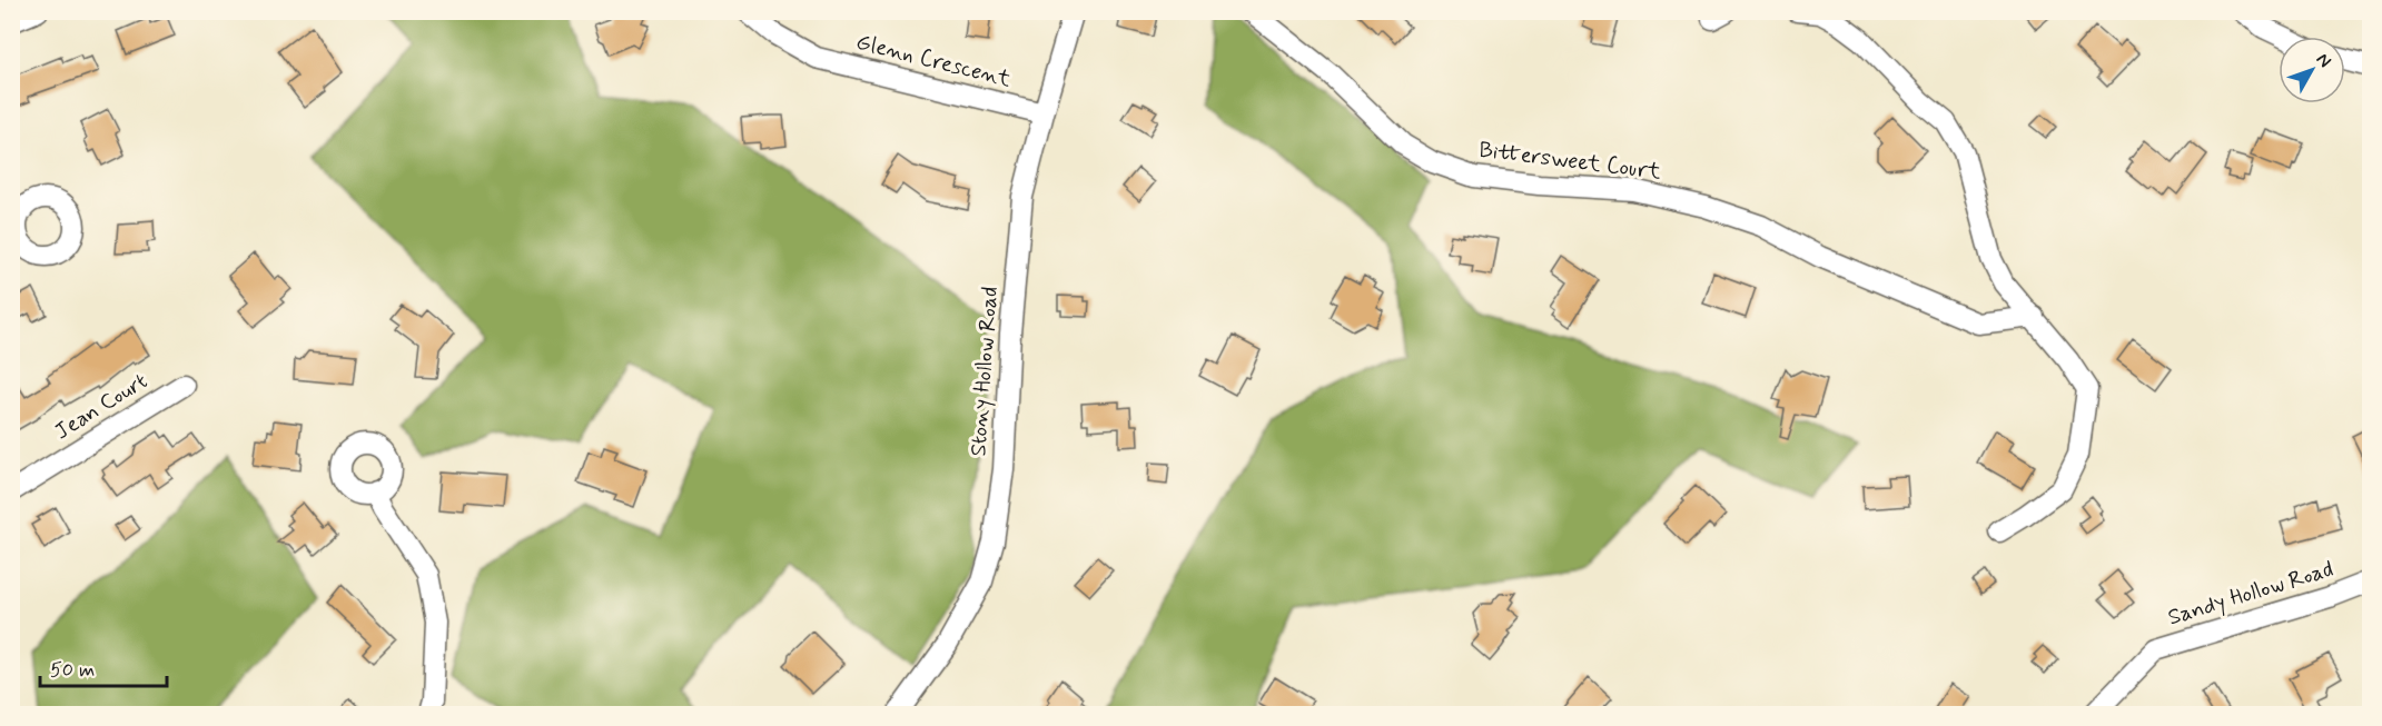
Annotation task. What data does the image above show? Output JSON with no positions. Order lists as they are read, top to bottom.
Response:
{
  "streets": {
    "street": [
      "Glenn Crescent",
      "Bittersweet Court",
      "Stony Hollow Road",
      "Jean Court",
      "Sandy Hollow Road"
    ]
  },
  "crossings": [
    ["Glenn Crescent", "Stony Hollow Road"]
  ],
  "scale_bar": "50 m",
  "north": "top right"
}
